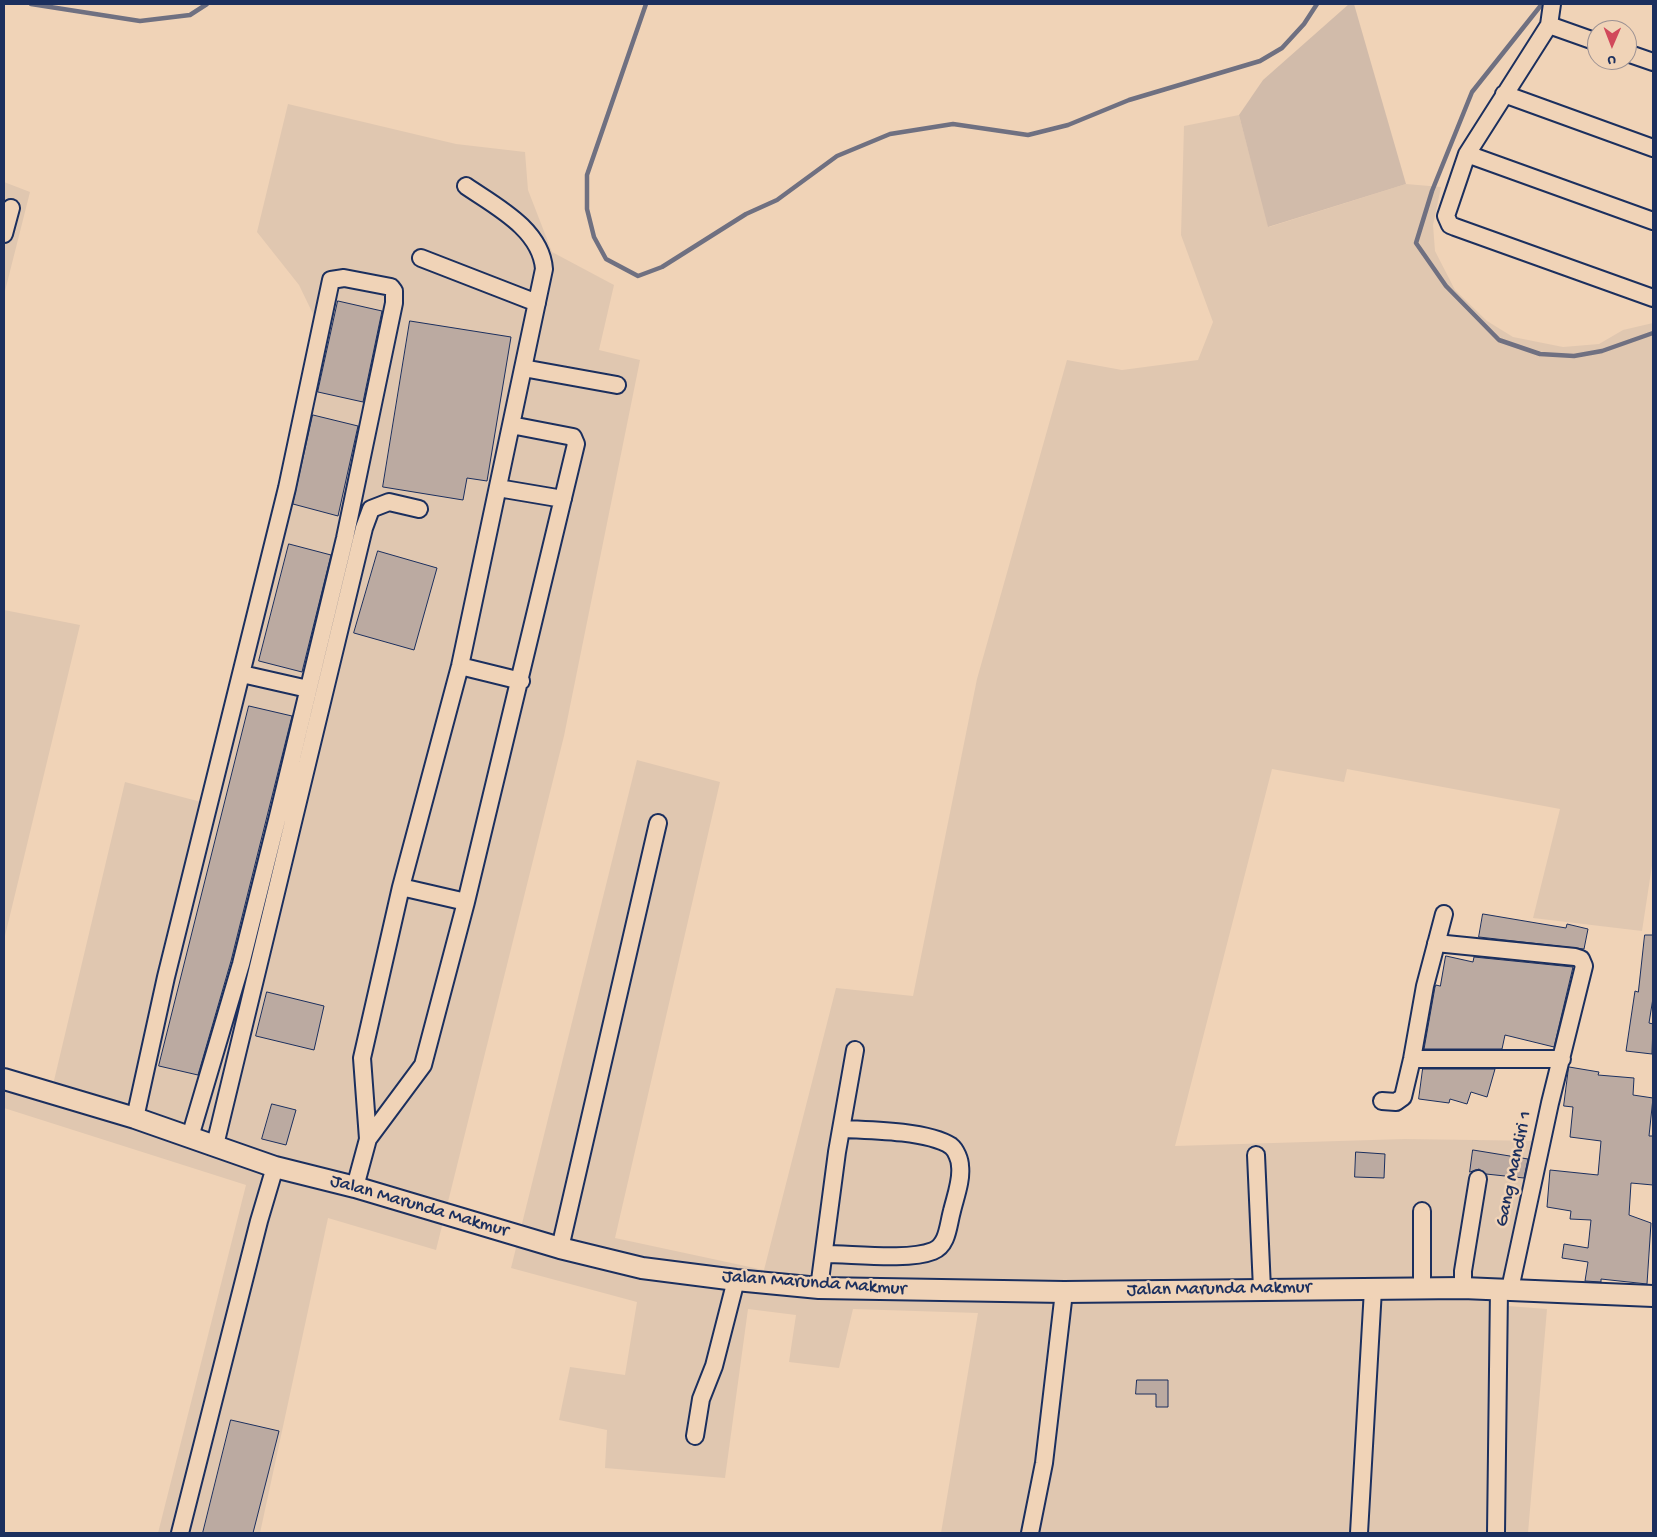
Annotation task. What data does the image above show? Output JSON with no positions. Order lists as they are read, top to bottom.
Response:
{
  "streets": {
    "main road": ["Jalan Marunda Makmur"],
    "street": ["Gang Mandiri 1"]
  },
  "crossings": [
    ["Gang Mandiri 1", "Jalan Marunda Makmur"]
  ],
  "north": "bottom"
}
